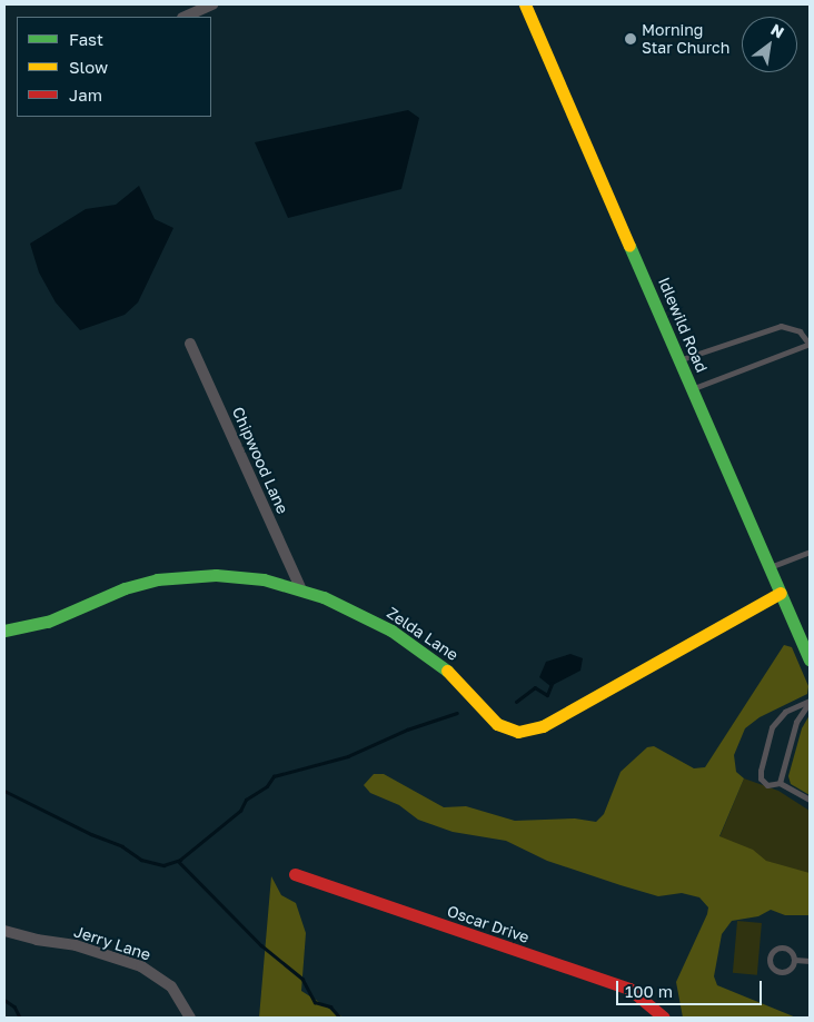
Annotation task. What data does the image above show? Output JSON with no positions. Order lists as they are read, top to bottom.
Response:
{
  "streets": {
    "street": [
      "Idlewild Road",
      "Chipwood Lane",
      "Zelda Lane",
      "Oscar Drive",
      "Jerry Lane"
    ]
  },
  "crossings": [
    ["Idlewild Road", "Zelda Lane"],
    ["Chipwood Lane", "Zelda Lane"]
  ],
  "places": ["Morning Star Church"],
  "legend": ["Fast", "Slow", "Jam"],
  "scale_bar": "100 m",
  "north": "top right"
}
